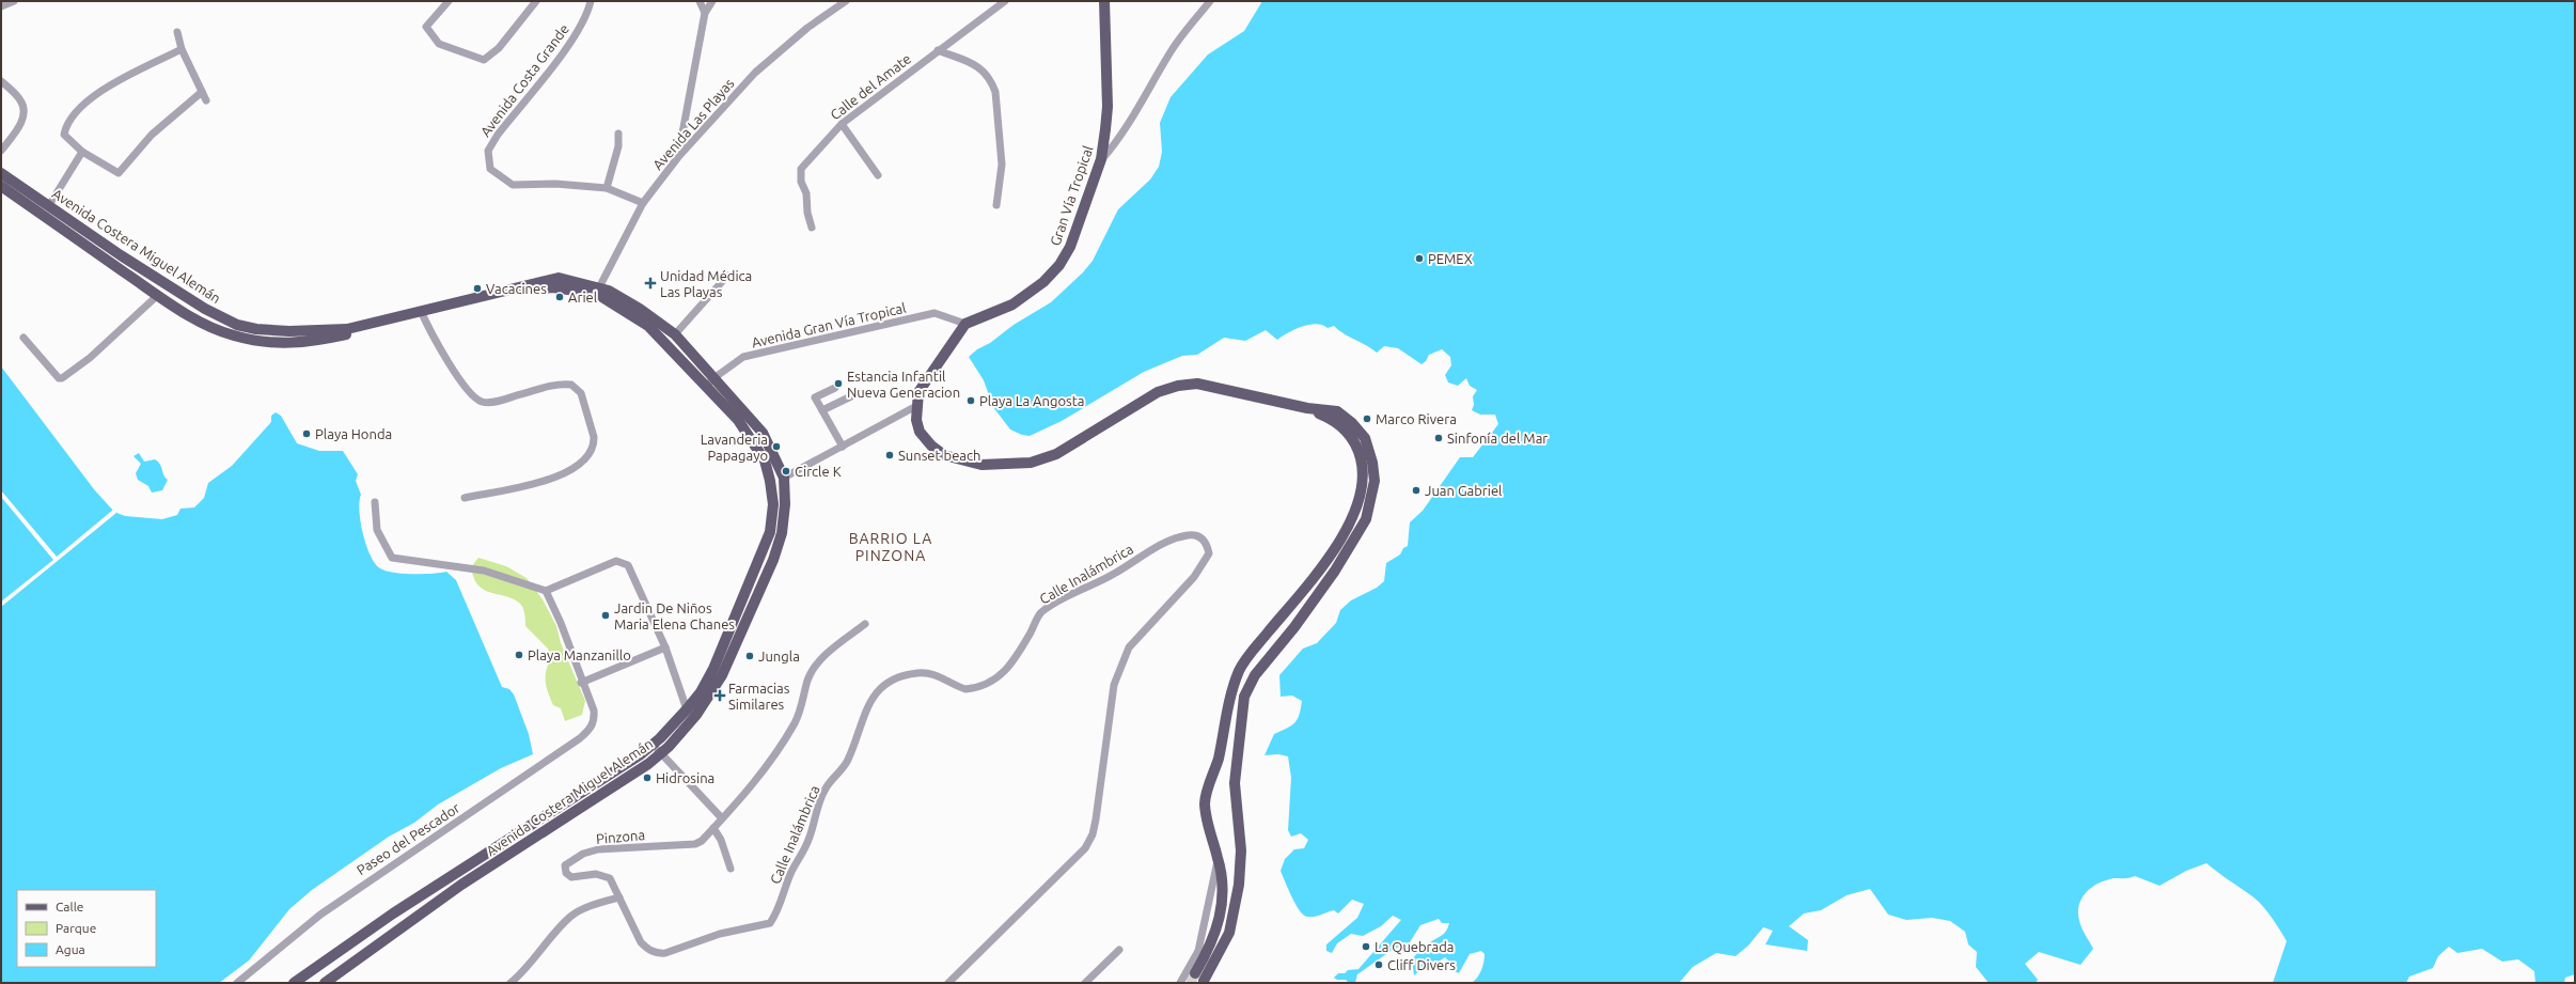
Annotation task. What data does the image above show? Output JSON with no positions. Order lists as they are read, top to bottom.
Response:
{
  "streets": {
    "main road": ["Gran Vía Tropical", "Avenida Costera Miguel Alemán"],
    "street": [
      "Avenida Costa Grande",
      "Calle del Amate",
      "Avenida Las Playas",
      "Avenida Gran Vía Tropical",
      "Calle Inalámbrica",
      "Pinzona",
      "Paseo del Pescador"
    ]
  },
  "crossings": [
    ["Avenida Costa Grande", "Avenida Las Playas"],
    ["Avenida Las Playas", "Avenida Costera Miguel Alemán"],
    ["Gran Vía Tropical", "Avenida Gran Vía Tropical"],
    ["Avenida Costera Miguel Alemán", "Avenida Gran Vía Tropical"],
    ["Calle Inalámbrica", "Pinzona"]
  ],
  "districts": ["BARRIO LA PINZONA"],
  "places": {
    "other": [
      "PEMEX",
      "Vacacines",
      "Ariel",
      "Estancia Infantil Nueva Generacion",
      "Playa La Angosta",
      "Marco Rivera",
      "Playa Honda",
      "Sinfonía del Mar",
      "Lavanderia Papagayo",
      "Sunset beach",
      "Circle K",
      "Juan Gabriel",
      "Jardin De Niños Maria Elena Chanes",
      "Playa Manzanillo",
      "Jungla",
      "Hidrosina",
      "La Quebrada",
      "Cliff Divers"
    ],
    "health": ["Unidad Médica Las Playas", "Farmacias Similares"]
  },
  "legend": ["Calle", "Parque", "Agua"]
}
